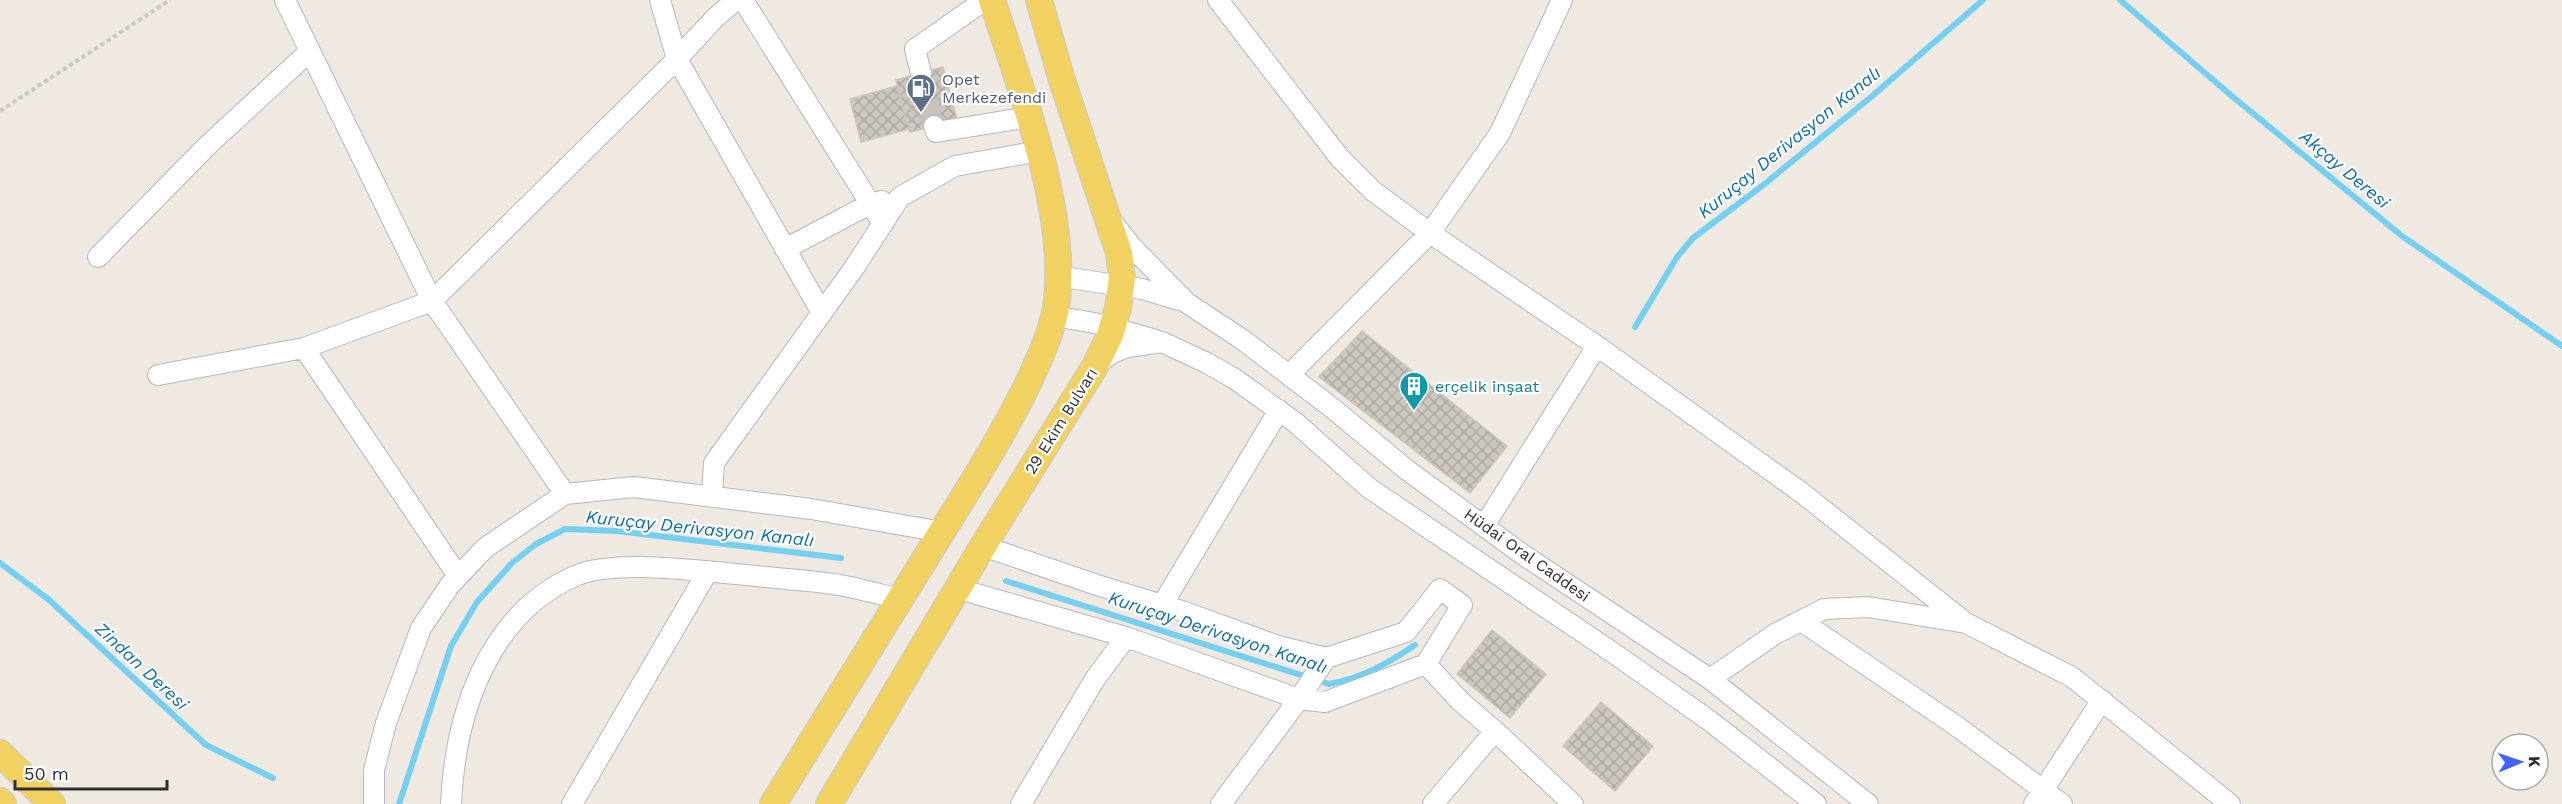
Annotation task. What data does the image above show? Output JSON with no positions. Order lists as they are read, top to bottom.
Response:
{
  "streets": {
    "main road": ["29 Ekim Bulvarı"],
    "street": ["Hüdai Oral Caddesi"]
  },
  "crossings": [
    ["29 Ekim Bulvarı", "Hüdai Oral Caddesi"]
  ],
  "water": ["Kuruçay Derivasyon Kanalı", "Akçay Deresi", "Zindan Deresi"],
  "places": {
    "fuel station": ["Opet Merkezefendi"],
    "building": ["erçelik inşaat"]
  },
  "scale_bar": "50 m",
  "north": "right"
}
